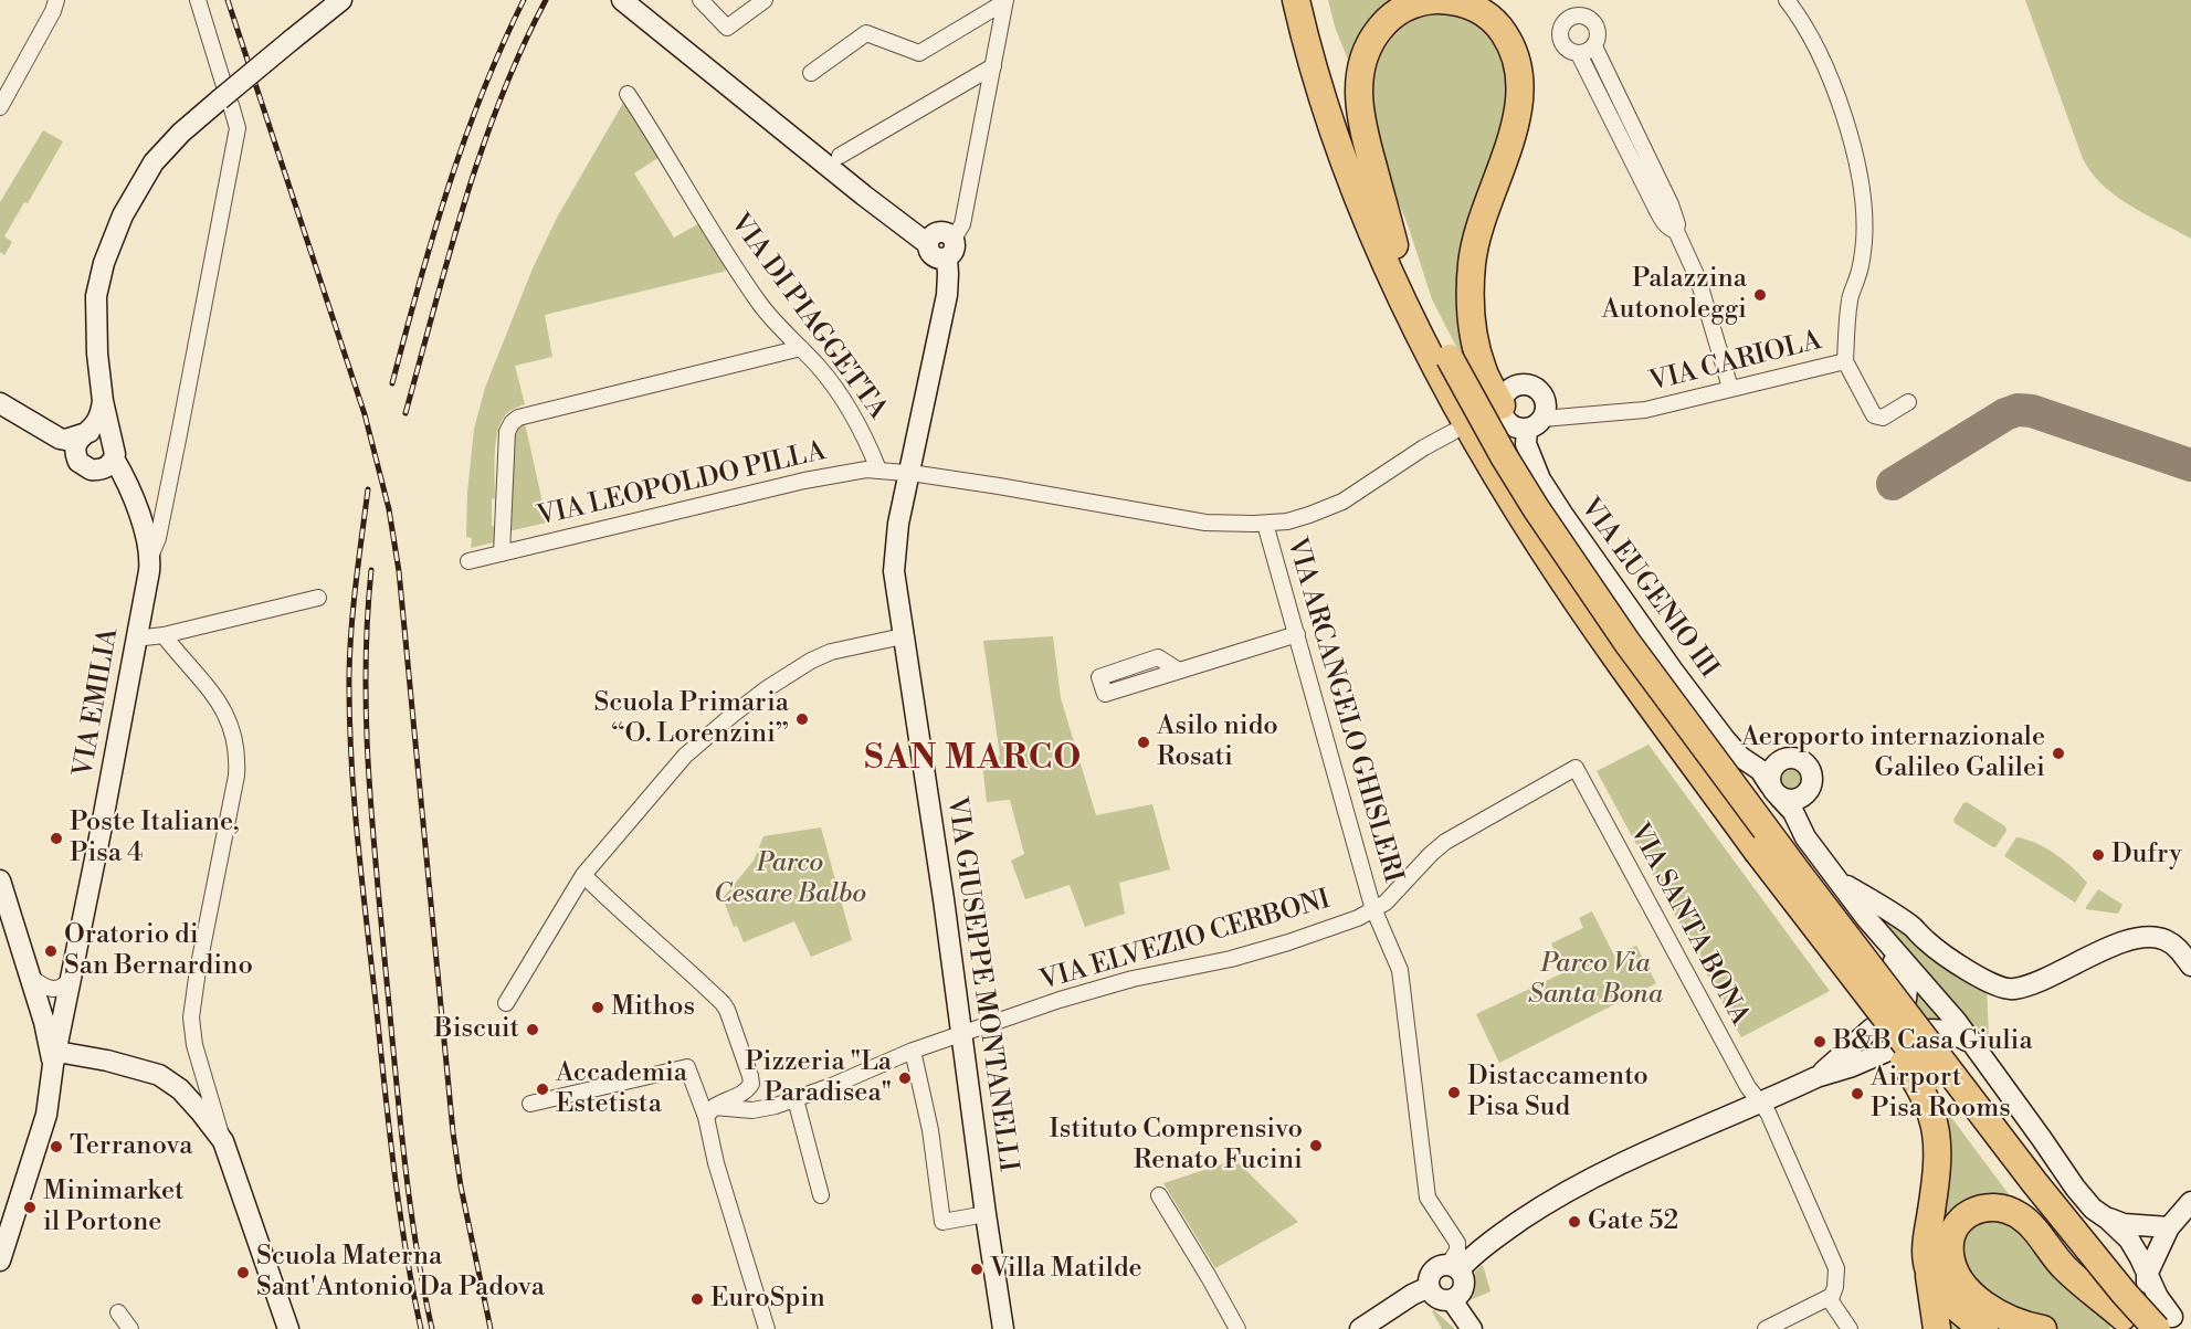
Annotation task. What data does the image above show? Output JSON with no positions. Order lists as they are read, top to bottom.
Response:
{
  "streets": {
    "street": [
      "VIA DI PIAGGETTA",
      "VIA CARIOLA",
      "VIA LEOPOLDO PILLA",
      "VIA EUGENIO III",
      "VIA EMILIA",
      "VIA ARCANGELO GHISLERI",
      "VIA SANTA BONA",
      "VIA ELVEZIO CERBONI",
      "VIA GIUSEPPE MONTANELLI"
    ]
  },
  "crossings": [
    ["VIA DI PIAGGETTA", "VIA LEOPOLDO PILLA"],
    ["VIA CARIOLA", "VIA EUGENIO III"],
    ["VIA LEOPOLDO PILLA", "VIA ARCANGELO GHISLERI"],
    ["VIA LEOPOLDO PILLA", "VIA GIUSEPPE MONTANELLI"],
    ["VIA ARCANGELO GHISLERI", "VIA ELVEZIO CERBONI"],
    ["VIA SANTA BONA", "VIA ELVEZIO CERBONI"],
    ["VIA ELVEZIO CERBONI", "VIA GIUSEPPE MONTANELLI"]
  ],
  "districts": ["SAN MARCO"],
  "parks": ["Parco Cesare Balbo", "Parco Via Santa Bona"],
  "places": [
    "Palazzina Autonoleggi",
    "Scuola Primaria “O. Lorenzini”",
    "Asilo nido Rosati",
    "Aeroporto internazionale Galileo Galilei",
    "Poste Italiane, Pisa 4",
    "Dufry",
    "Oratorio di San Bernardino",
    "Mithos",
    "Biscuit",
    "B&B Casa Giulia",
    "Pizzeria \"La Paradisea\"",
    "Accademia Estetista",
    "Distaccamento Pisa Sud",
    "Airport Pisa Rooms",
    "Istituto Comprensivo Renato Fucini",
    "Terranova",
    "Minimarket il Portone",
    "Gate 52",
    "Villa Matilde",
    "Scuola Materna Sant'Antonio Da Padova",
    "EuroSpin"
  ]
}
